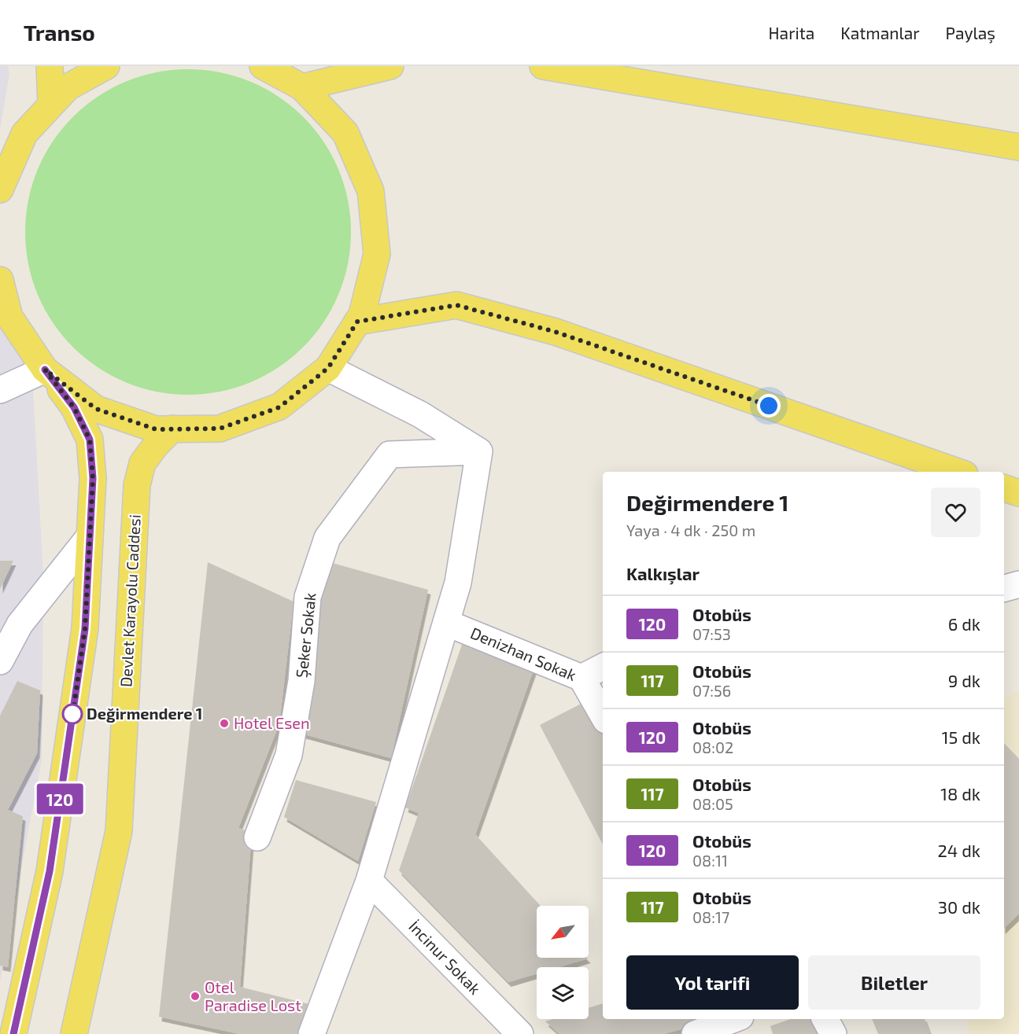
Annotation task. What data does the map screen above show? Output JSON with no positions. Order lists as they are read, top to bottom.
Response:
{
  "streets": {
    "main road": ["Devlet Karayolu Caddesi"],
    "street": ["Şeker Sokak", "Denizhan Sokak", "İncinur Sokak"]
  },
  "places": ["Değirmendere 1", "Hotel Esen", "Otel Paradise Lost"],
  "lines": ["bus line 120"],
  "north": "bottom left",
  "page": {
    "header": "Transo",
    "nav": ["Harita", "Katmanlar", "Paylaş"],
    "on_map": "120",
    "heading": [
      ["Değirmendere 1", "Yaya · 4 dk · 250 m"],
      "Kalkışlar"
    ],
    "list": [
      {
        "mark": "120",
        "name": "Otobüs",
        "note": "07:53",
        "value": "6 dk"
      },
      {
        "mark": "117",
        "name": "Otobüs",
        "note": "07:56",
        "value": "9 dk"
      },
      {
        "mark": "120",
        "name": "Otobüs",
        "note": "08:02",
        "value": "15 dk"
      },
      {
        "mark": "117",
        "name": "Otobüs",
        "note": "08:05",
        "value": "18 dk"
      },
      {
        "mark": "120",
        "name": "Otobüs",
        "note": "08:11",
        "value": "24 dk"
      },
      {
        "mark": "117",
        "name": "Otobüs",
        "note": "08:17",
        "value": "30 dk"
      }
    ],
    "buttons": ["Yol tarifi", "Biletler"]
  }
}
